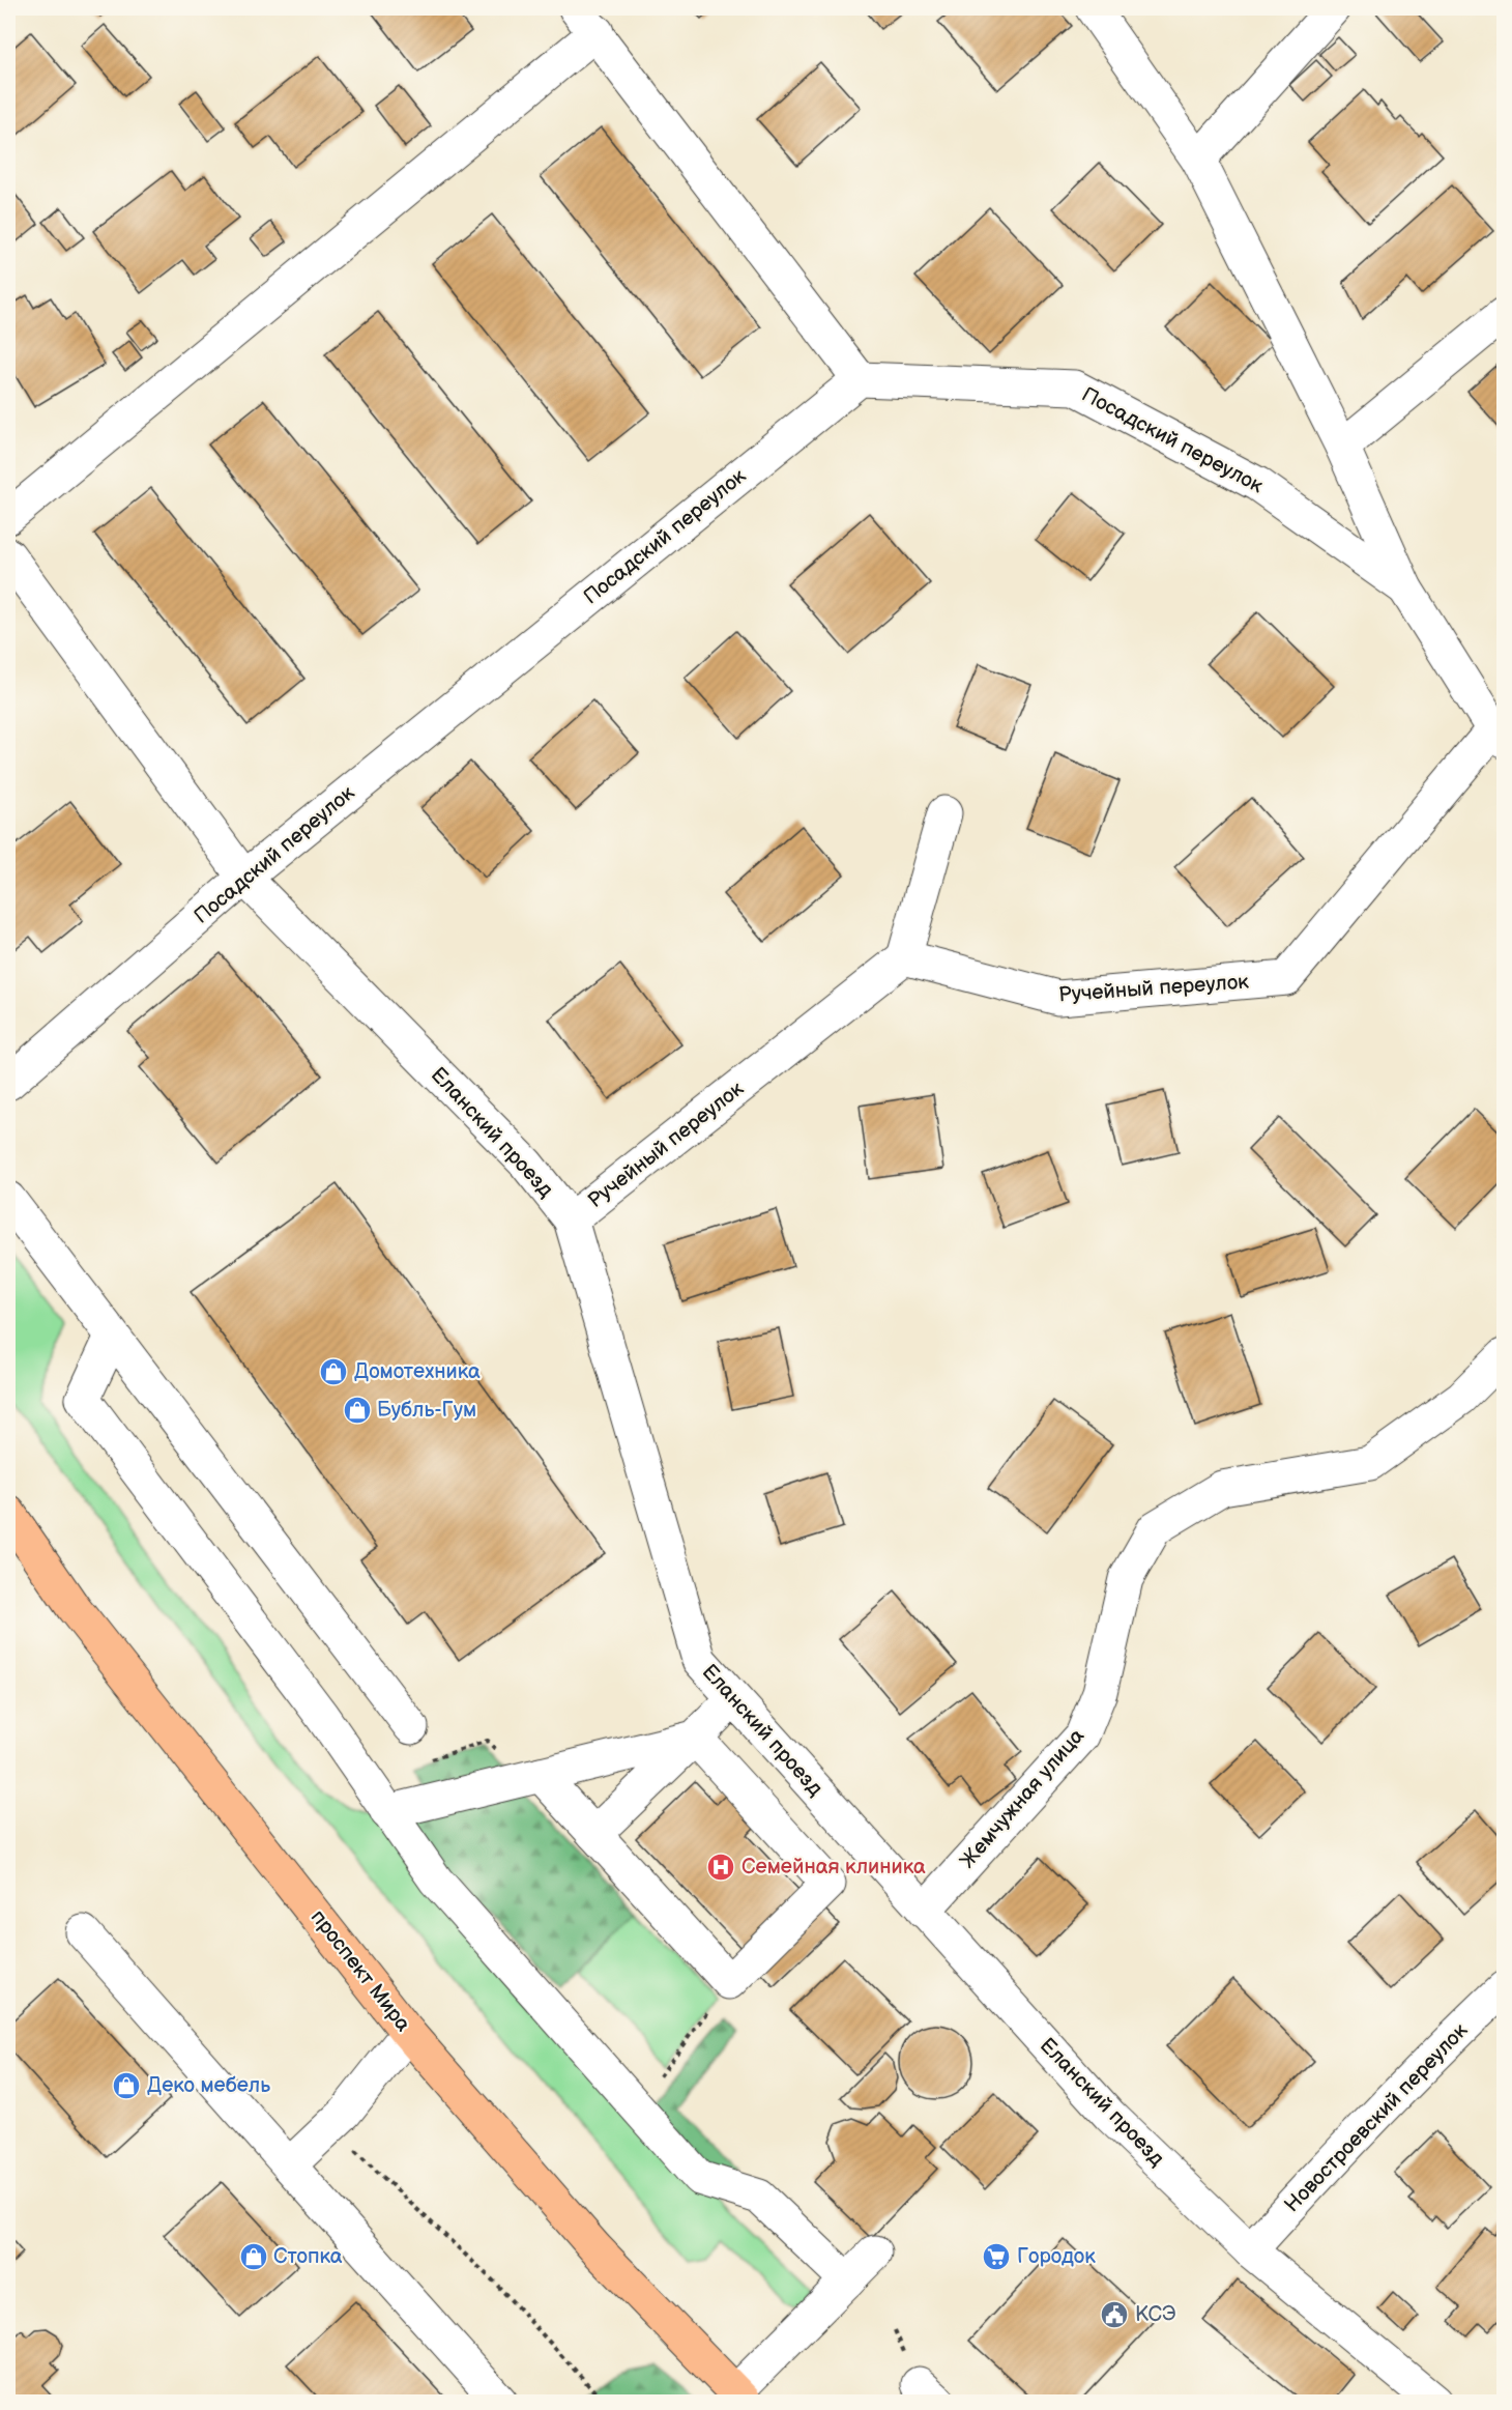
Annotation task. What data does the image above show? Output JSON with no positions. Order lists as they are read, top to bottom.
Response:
{
  "streets": {
    "main road": ["проспект Мира"],
    "street": [
      "Посадский переулок",
      "Ручейный переулок",
      "Еланский проезд",
      "Жемчужная улица",
      "Новостроевский переулок"
    ]
  },
  "crossings": [
    ["Посадский переулок", "Ручейный переулок"],
    ["Посадский переулок", "Еланский проезд"],
    ["Ручейный переулок", "Еланский проезд"],
    ["Еланский проезд", "Жемчужная улица"],
    ["Еланский проезд", "Новостроевский переулок"]
  ],
  "places": {
    "shop": [
      "Домотехника",
      "Бубль-Гум",
      "Деко мебель",
      "Стопка"
    ],
    "hospital": ["Семейная клиника"],
    "supermarket": ["Городок"],
    "public building": ["КСЭ"]
  }
}
